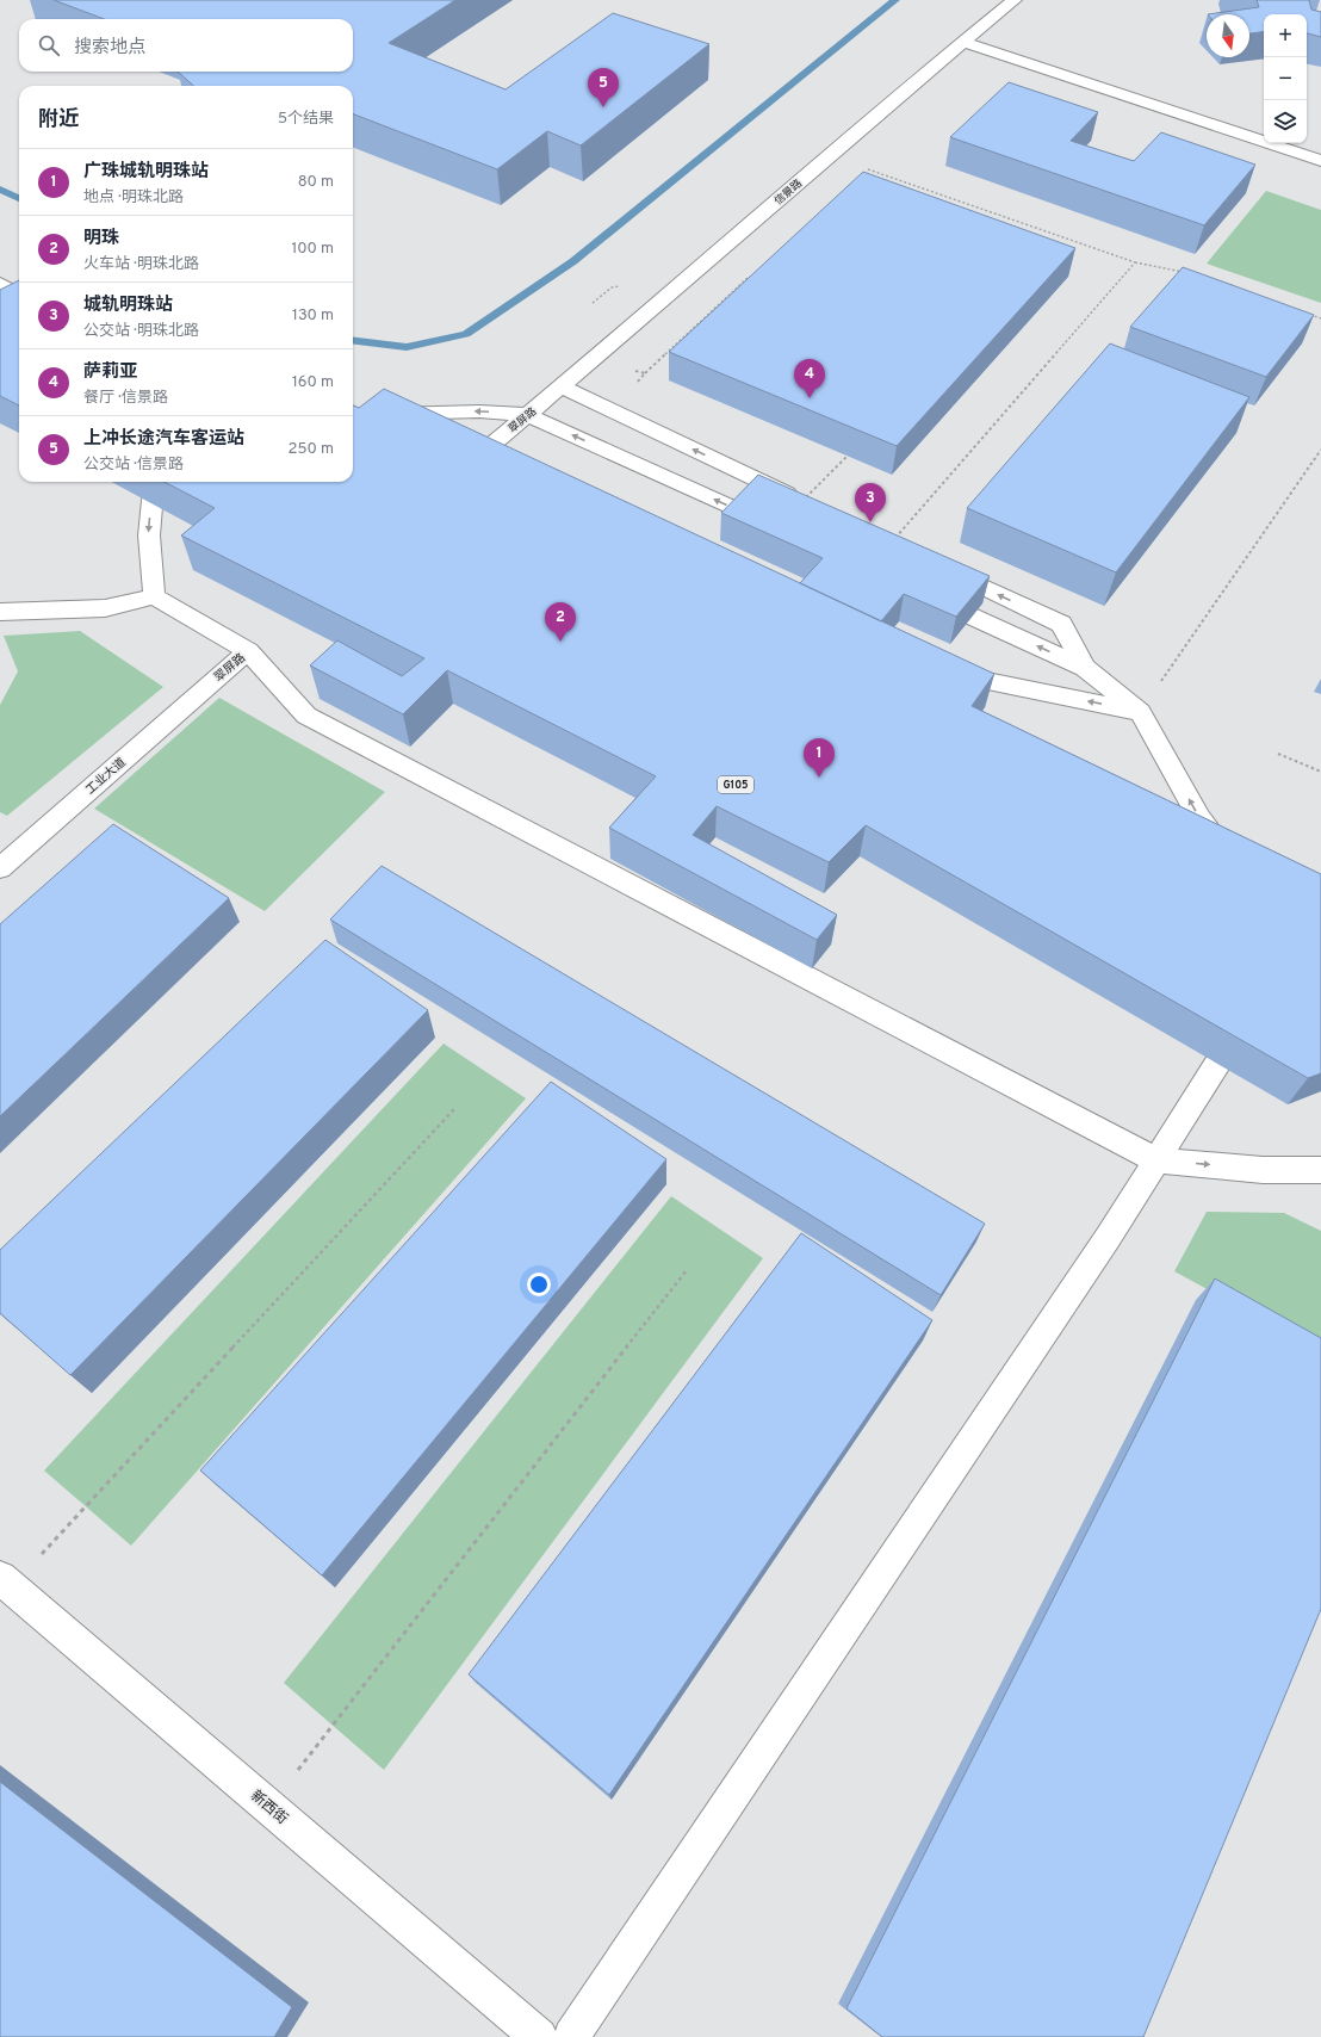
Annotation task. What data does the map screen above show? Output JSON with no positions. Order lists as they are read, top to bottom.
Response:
{
  "streets": {
    "main road": [
      "信景路",
      "翠屏路",
      "工业大道",
      "新西街"
    ]
  },
  "crossings": [
    ["信景路", "翠屏路"],
    ["翠屏路", "工业大道"]
  ],
  "north": "bottom",
  "page": {
    "map_buttons": ["+", "−"],
    "search": "搜索地点",
    "pins": [
      "5",
      "4",
      "3",
      "2",
      "1"
    ],
    "heading": ["附近", "5个结果"],
    "list": [
      {
        "mark": "1",
        "name": "广珠城轨明珠站",
        "note": "地点 · 明珠北路",
        "value": "80 m"
      },
      {
        "mark": "2",
        "name": "明珠",
        "note": "火车站 · 明珠北路",
        "value": "100 m"
      },
      {
        "mark": "3",
        "name": "城轨明珠站",
        "note": "公交站 · 明珠北路",
        "value": "130 m"
      },
      {
        "mark": "4",
        "name": "萨莉亚",
        "note": "餐厅 · 信景路",
        "value": "160 m"
      },
      {
        "mark": "5",
        "name": "上冲长途汽车客运站",
        "note": "公交站 · 信景路",
        "value": "250 m"
      }
    ]
  }
}
